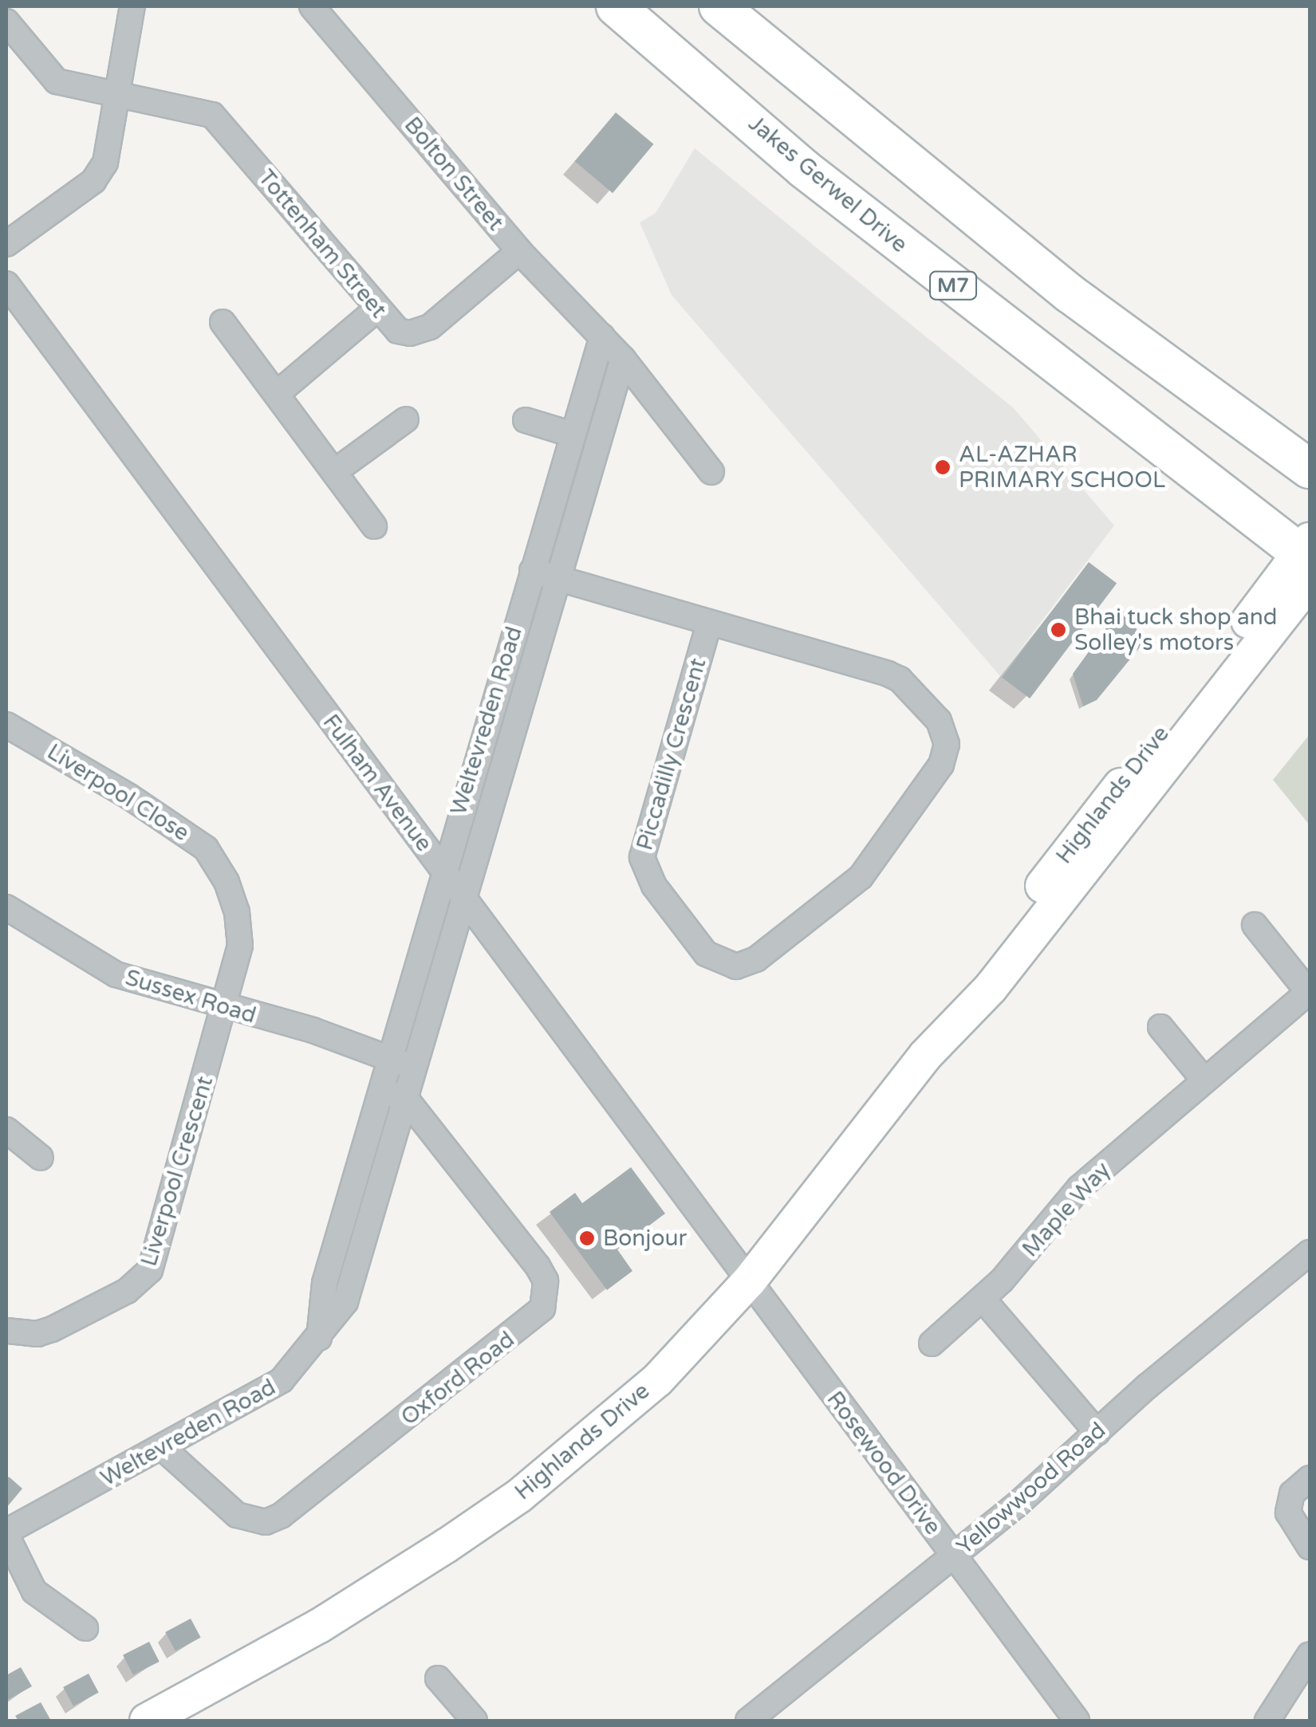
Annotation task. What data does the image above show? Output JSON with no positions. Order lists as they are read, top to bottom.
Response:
{
  "streets": {
    "main road": ["Jakes Gerwel Drive", "M7", "Highlands Drive"],
    "street": [
      "Bolton Street",
      "Tottenham Street",
      "Weltevreden Road",
      "Piccadilly Crescent",
      "Fulham Avenue",
      "Liverpool Close",
      "Sussex Road",
      "Liverpool Crescent",
      "Maple Way",
      "Oxford Road",
      "Rosewood Drive",
      "Yellowwood Road"
    ]
  },
  "crossings": [
    ["Bolton Street", "Tottenham Street"],
    ["Bolton Street", "Weltevreden Road"],
    ["Jakes Gerwel Drive", "Highlands Drive"],
    ["Weltevreden Road", "Piccadilly Crescent"],
    ["Weltevreden Road", "Fulham Avenue"],
    ["Weltevreden Road", "Sussex Road"],
    ["Weltevreden Road", "Oxford Road"],
    ["Fulham Avenue", "Highlands Drive"],
    ["Fulham Avenue", "Rosewood Drive"],
    ["Liverpool Close", "Sussex Road"],
    ["Liverpool Close", "Liverpool Crescent"],
    ["Highlands Drive", "Rosewood Drive"],
    ["Sussex Road", "Liverpool Crescent"],
    ["Rosewood Drive", "Yellowwood Road"]
  ],
  "places": ["AL-AZHAR PRIMARY SCHOOL", "Bhai tuck shop and Solley's motors", "Bonjour"]
}
